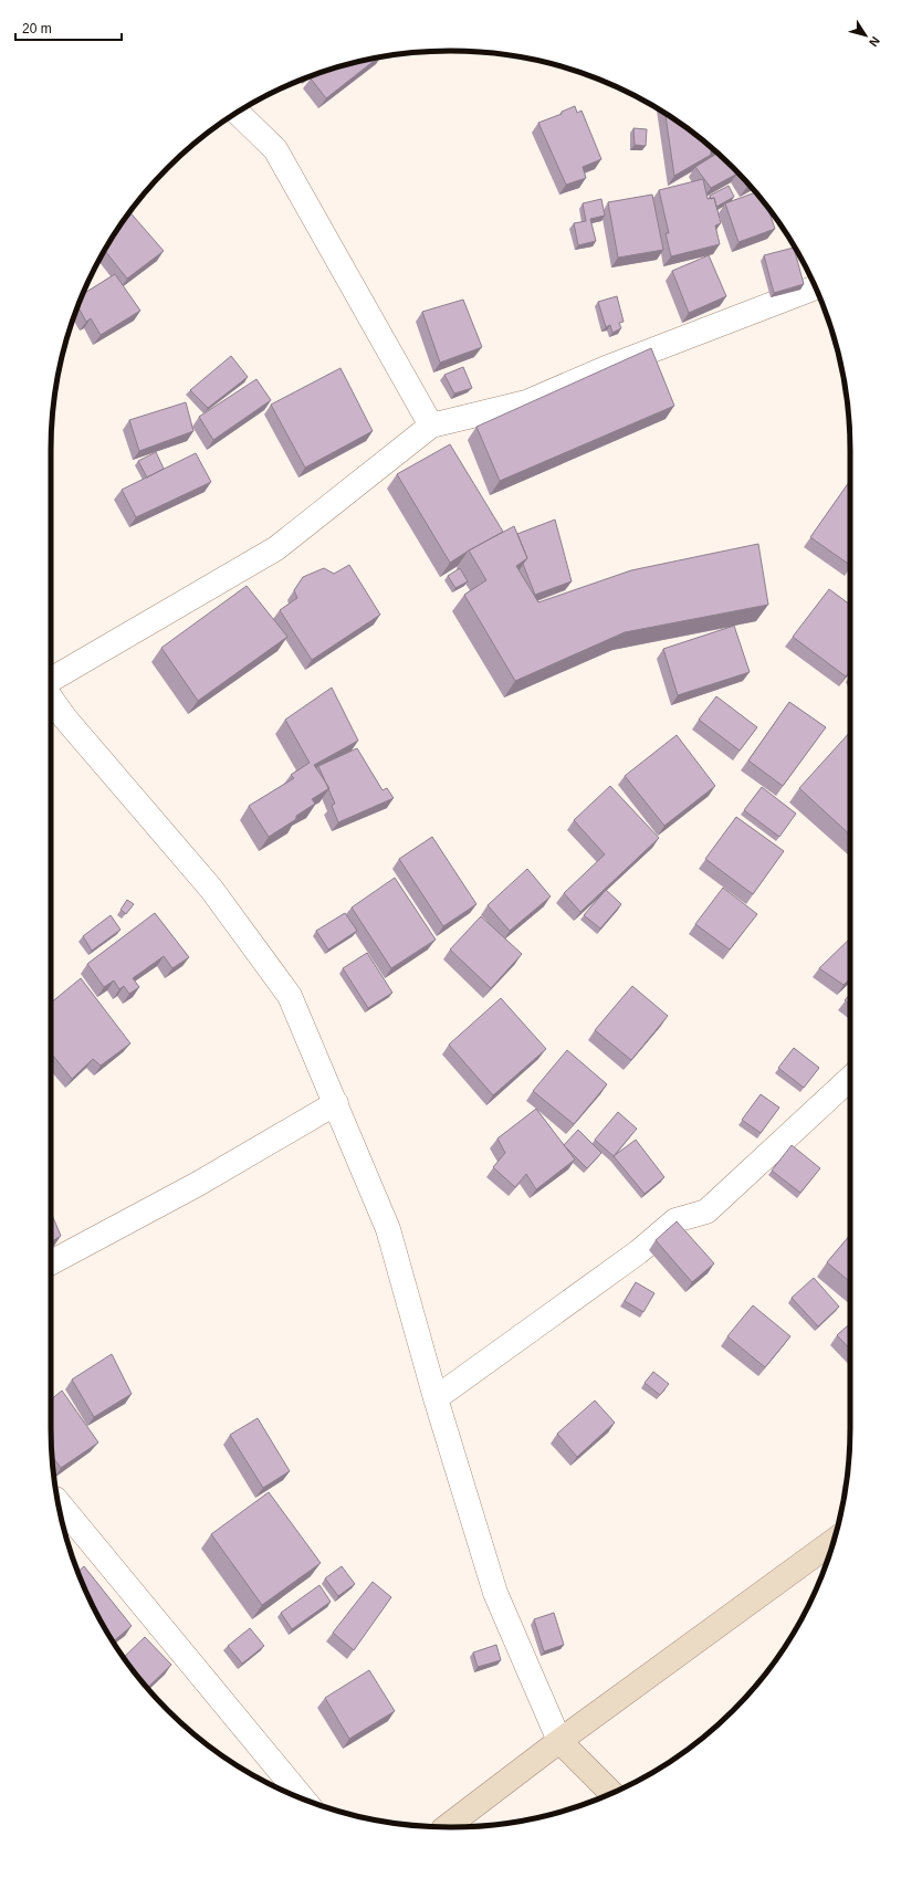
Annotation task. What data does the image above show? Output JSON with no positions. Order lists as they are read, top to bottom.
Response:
{
  "scale_bar": "20 m",
  "north": "bottom right"
}
